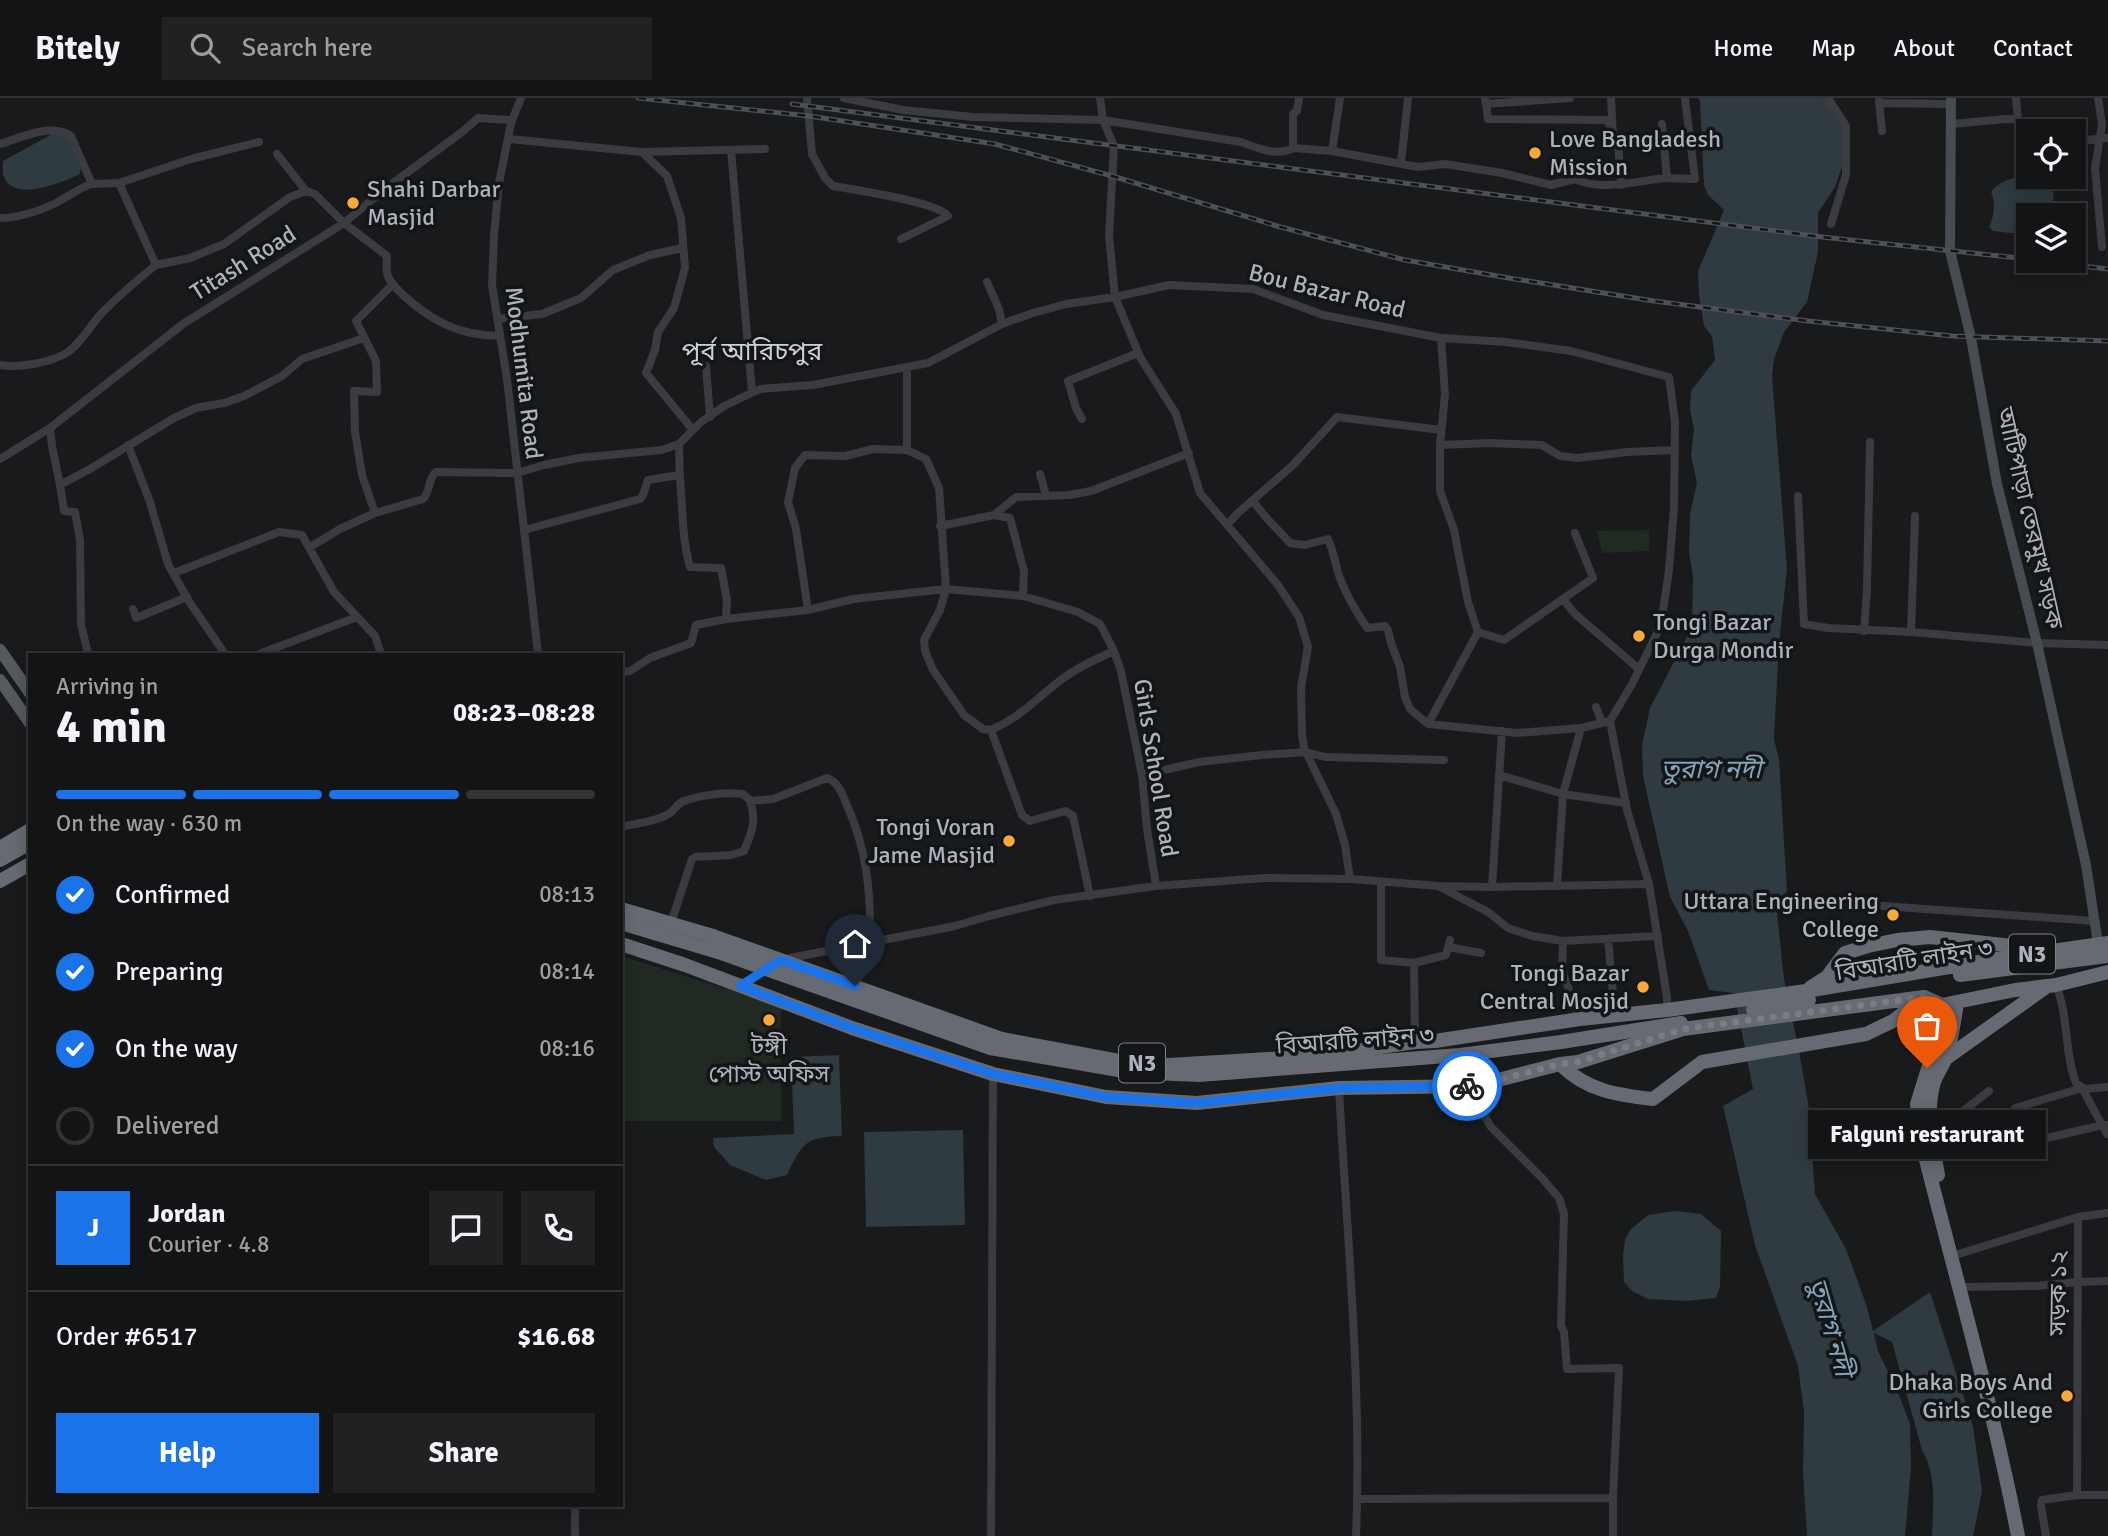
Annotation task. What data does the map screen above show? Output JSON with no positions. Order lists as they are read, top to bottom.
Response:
{
  "streets": {
    "highway": ["N3", "বিআরটি লাইন ৩"],
    "main road": ["আটিপাড়া তেরমুখ সড়ক"],
    "street": [
      "Titash Road",
      "Bou Bazar Road",
      "Modhumita Road",
      "Girls School Road",
      "সড়ক ১২"
    ]
  },
  "crossings": [
    ["Titash Road", "Modhumita Road"],
    ["আটিপাড়া তেরমুখ সড়ক", "N3"],
    ["N3", "বিআরটি লাইন ৩"]
  ],
  "districts": ["পূর্ব আরিচপুর"],
  "water": ["তুরাগ নদী"],
  "places": [
    "Love Bangladesh Mission",
    "Shahi Darbar Masjid",
    "Tongi Bazar Durga Mondir",
    "Tongi Voran Jame Masjid",
    "Uttara Engineering College",
    "Tongi Bazar Central Mosjid",
    "টঙ্গী পোস্ট অফিস",
    "Falguni restarurant",
    "Dhaka Boys And Girls College"
  ],
  "page": {
    "header": "Bitely",
    "search": "Search here",
    "nav": [
      "Home",
      "Map",
      "About",
      "Contact"
    ],
    "heading": ["4 min", "Arriving in", "08:23–08:28"],
    "panel": [
      "Jordan",
      "Courier · 4.8",
      "Order #6517",
      "$16.68"
    ],
    "bar": "On the way · 630 m",
    "list": [
      ["Confirmed", "08:13"],
      ["Preparing", "08:14"],
      ["On the way", "08:16"],
      "Delivered"
    ],
    "bubble": "Falguni restarurant",
    "round": "J",
    "buttons": ["Help", "Share"]
  }
}
